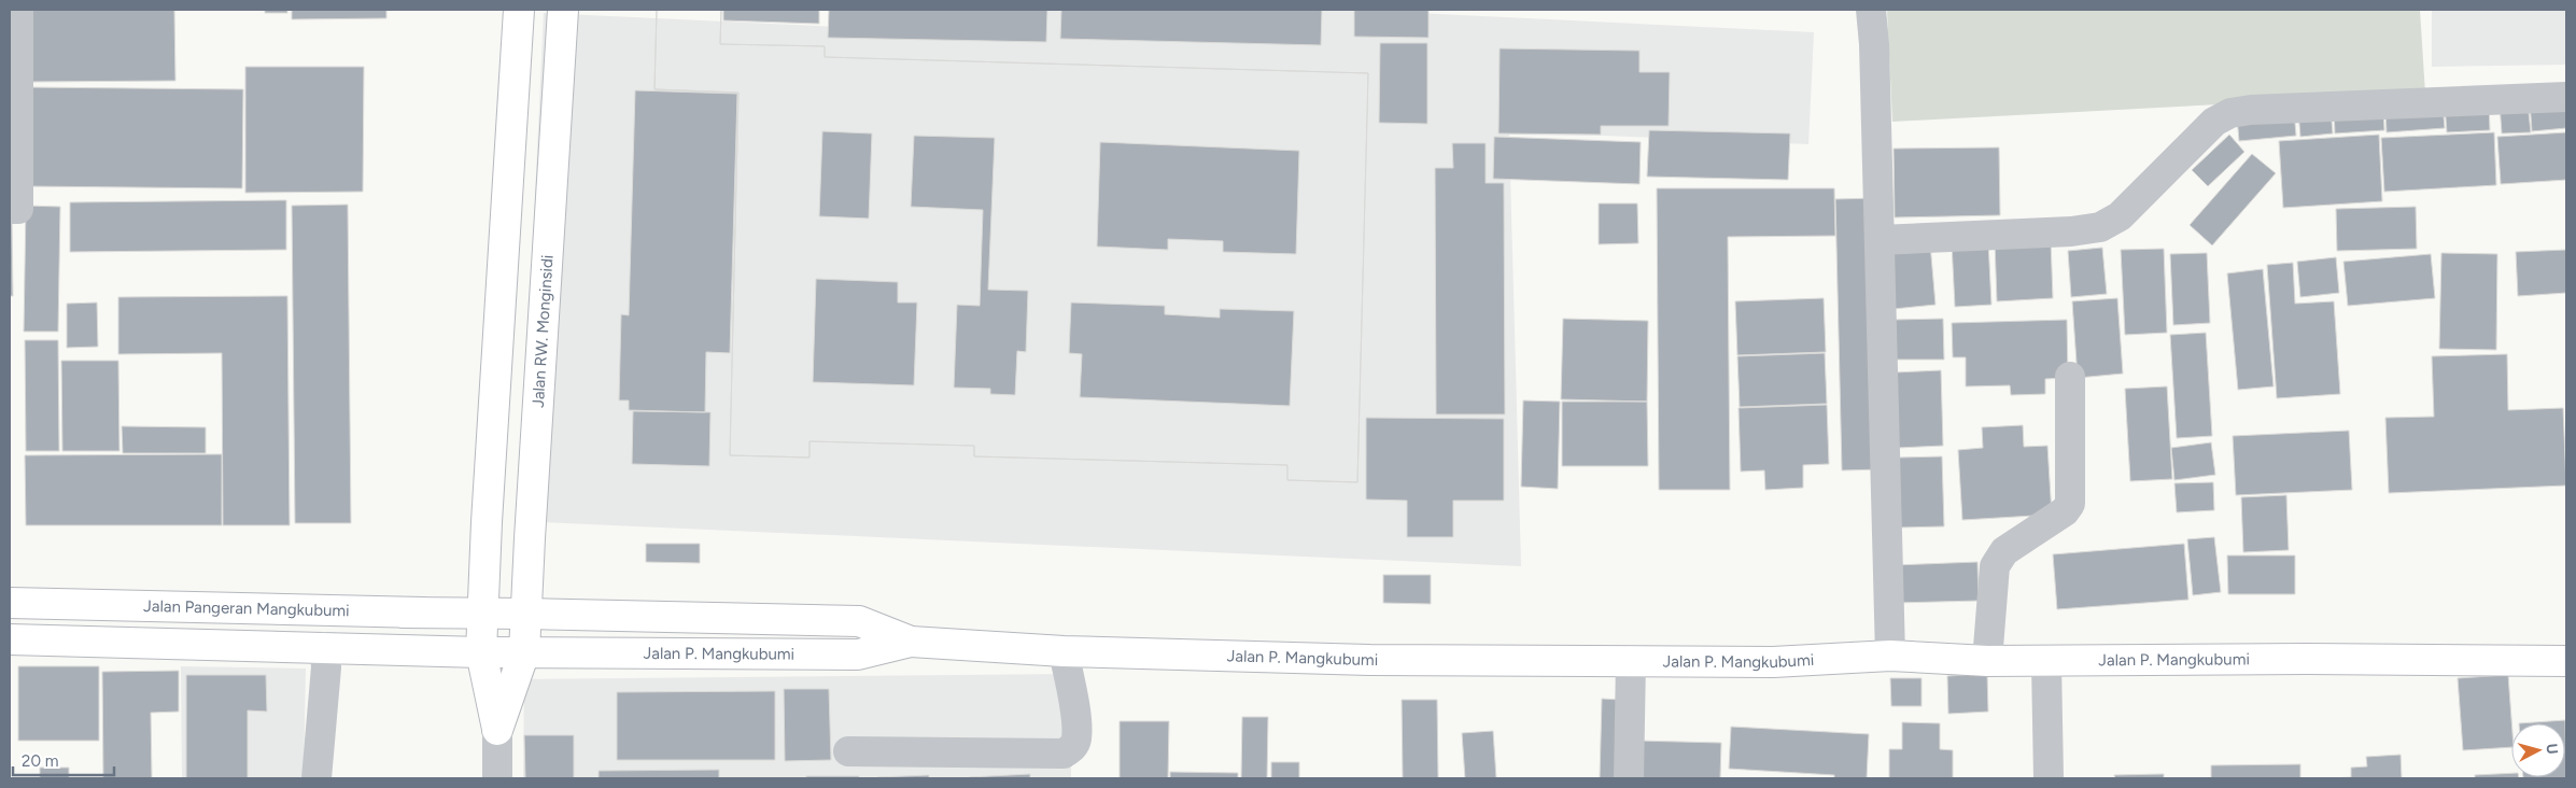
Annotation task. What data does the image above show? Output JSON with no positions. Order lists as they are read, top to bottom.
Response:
{
  "streets": {
    "main road": ["Jalan RW. Monginsidi", "Jalan Pangeran Mangkubumi", "Jalan P. Mangkubumi"]
  },
  "crossings": [
    ["Jalan RW. Monginsidi", "Jalan P. Mangkubumi"],
    ["Jalan Pangeran Mangkubumi", "Jalan P. Mangkubumi"]
  ],
  "scale_bar": "20 m",
  "north": "right"
}
